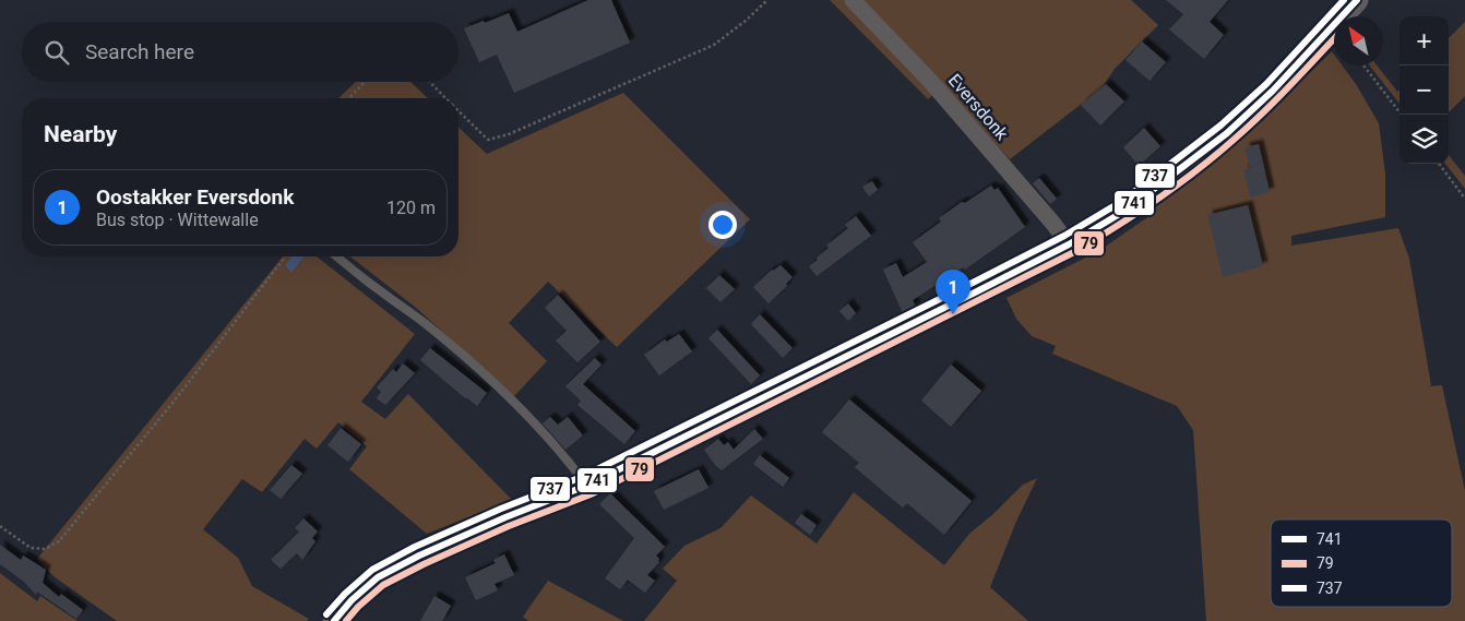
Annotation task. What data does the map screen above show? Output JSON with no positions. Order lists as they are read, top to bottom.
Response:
{
  "streets": {
    "street": ["Eversdonk"]
  },
  "lines": ["transit line 741", "transit line 737", "transit line 79"],
  "legend": ["741", "79", "737"],
  "north": "top left",
  "page": {
    "map_buttons": ["+", "−"],
    "search": "Search here",
    "heading": "Nearby",
    "list": [
      {
        "mark": "1",
        "name": "Oostakker Eversdonk",
        "note": "Bus stop · Wittewalle",
        "value": "120 m"
      }
    ],
    "pins": "1"
  }
}
